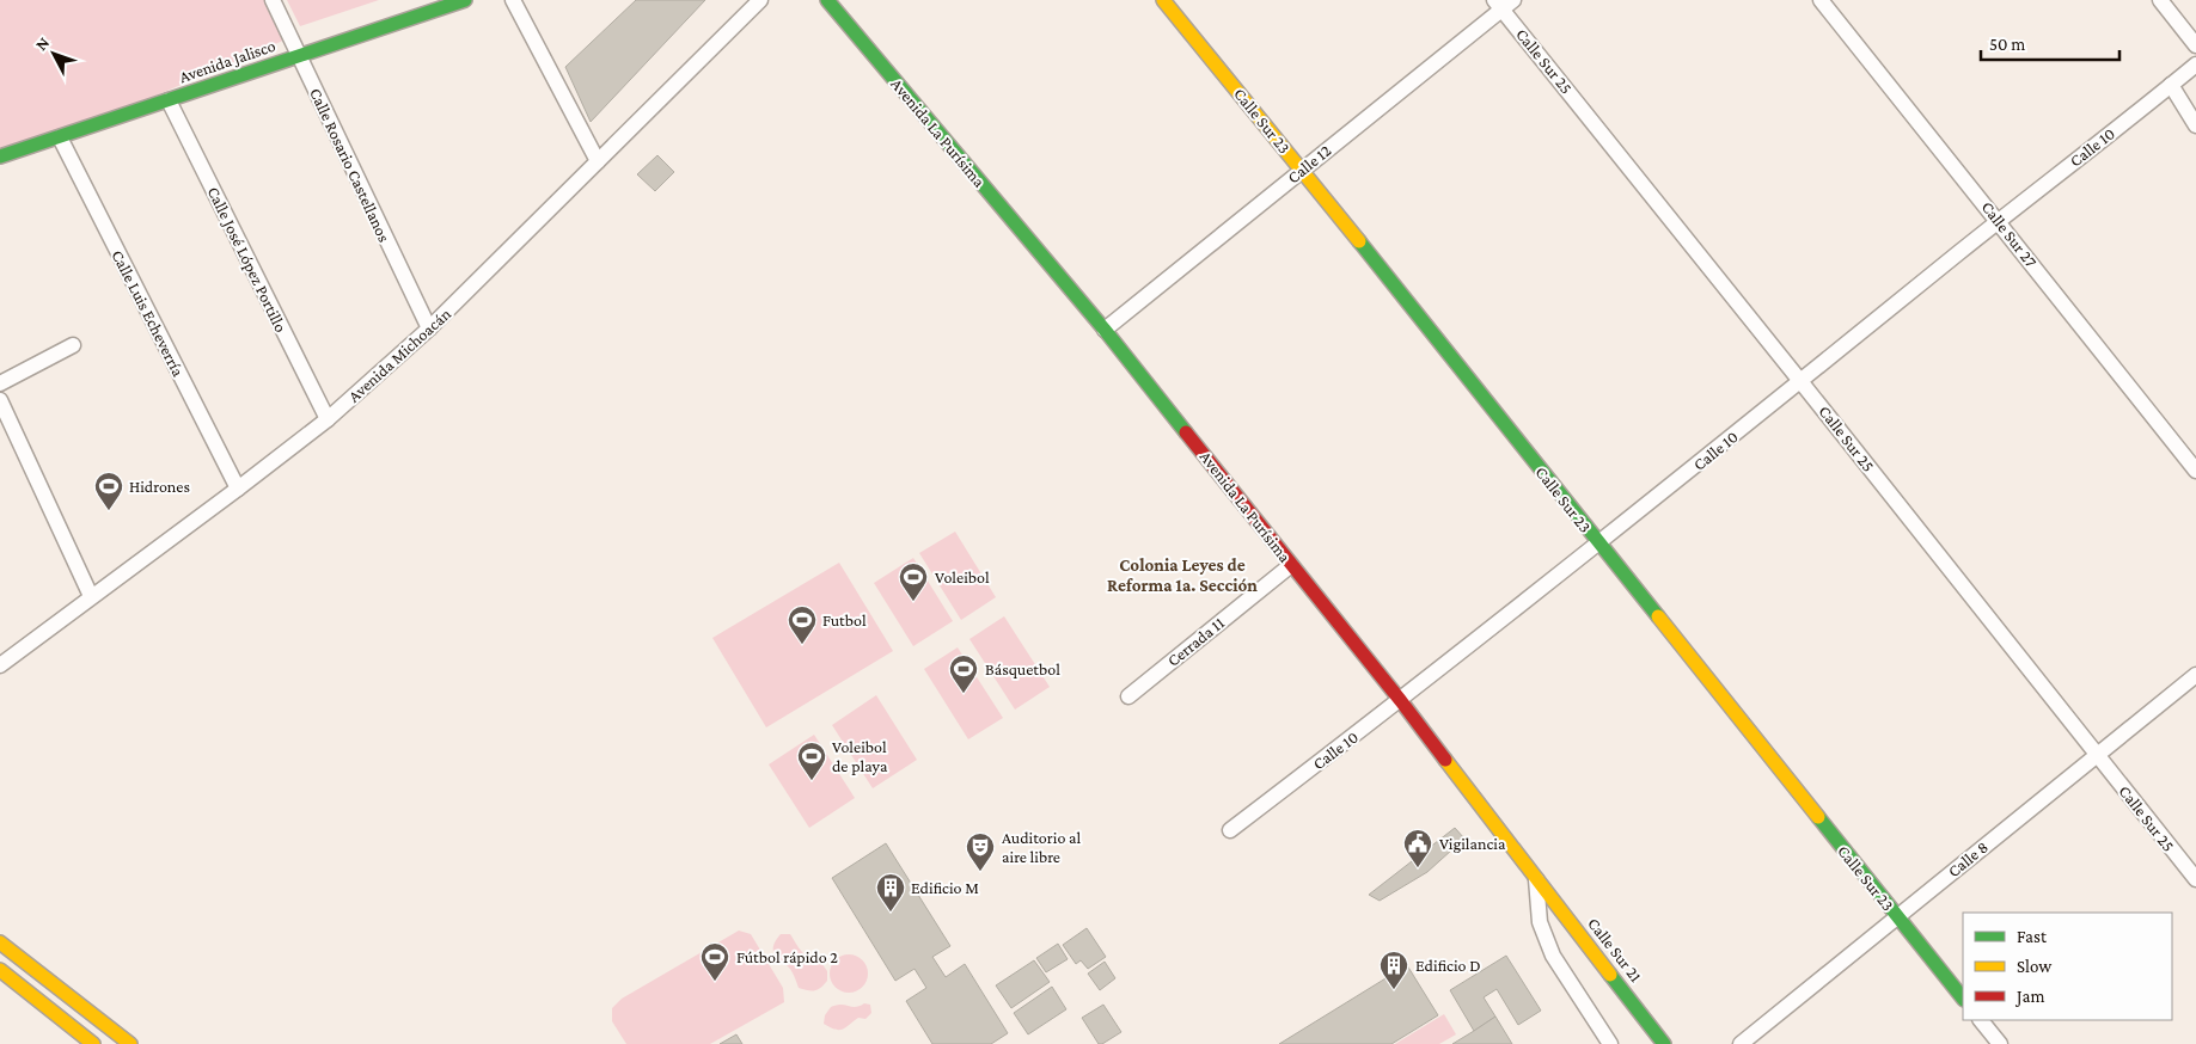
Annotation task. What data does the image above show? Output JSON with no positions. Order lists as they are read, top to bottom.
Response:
{
  "streets": {
    "street": [
      "Avenida Jalisco",
      "Calle Sur 25",
      "Calle Sur 23",
      "Avenida La Purísima",
      "Calle 10",
      "Calle 12",
      "Calle Rosario Castellanos",
      "Calle Sur 27",
      "Calle José López Portillo",
      "Calle Luis Echeverría",
      "Avenida Michoacán",
      "Cerrada 11",
      "Calle 8",
      "Calle Sur 21"
    ]
  },
  "crossings": [
    ["Avenida Jalisco", "Calle Rosario Castellanos"],
    ["Avenida Jalisco", "Calle José López Portillo"],
    ["Avenida Jalisco", "Calle Luis Echeverría"],
    ["Calle Sur 25", "Calle 10"],
    ["Calle Sur 25", "Calle 12"],
    ["Calle Sur 25", "Calle 8"],
    ["Calle Sur 23", "Calle 10"],
    ["Calle Sur 23", "Calle 12"],
    ["Calle Sur 23", "Calle 8"],
    ["Avenida La Purísima", "Calle 10"],
    ["Avenida La Purísima", "Calle 12"],
    ["Avenida La Purísima", "Cerrada 11"],
    ["Avenida La Purísima", "Calle Sur 21"],
    ["Calle 10", "Calle Sur 27"],
    ["Calle Rosario Castellanos", "Avenida Michoacán"],
    ["Calle José López Portillo", "Avenida Michoacán"],
    ["Calle Luis Echeverría", "Avenida Michoacán"]
  ],
  "districts": ["Colonia Leyes de Reforma 1a. Sección"],
  "places": {
    "sports": [
      "Hidrones",
      "Voleibol",
      "Futbol",
      "Básquetbol",
      "Voleibol de playa",
      "Fútbol rápido 2"
    ],
    "public building": ["Vigilancia"],
    "theatre": ["Auditorio al aire libre"],
    "building": ["Edificio M", "Edificio D"]
  },
  "legend": ["Fast", "Slow", "Jam"],
  "scale_bar": "50 m",
  "north": "top left"
}
